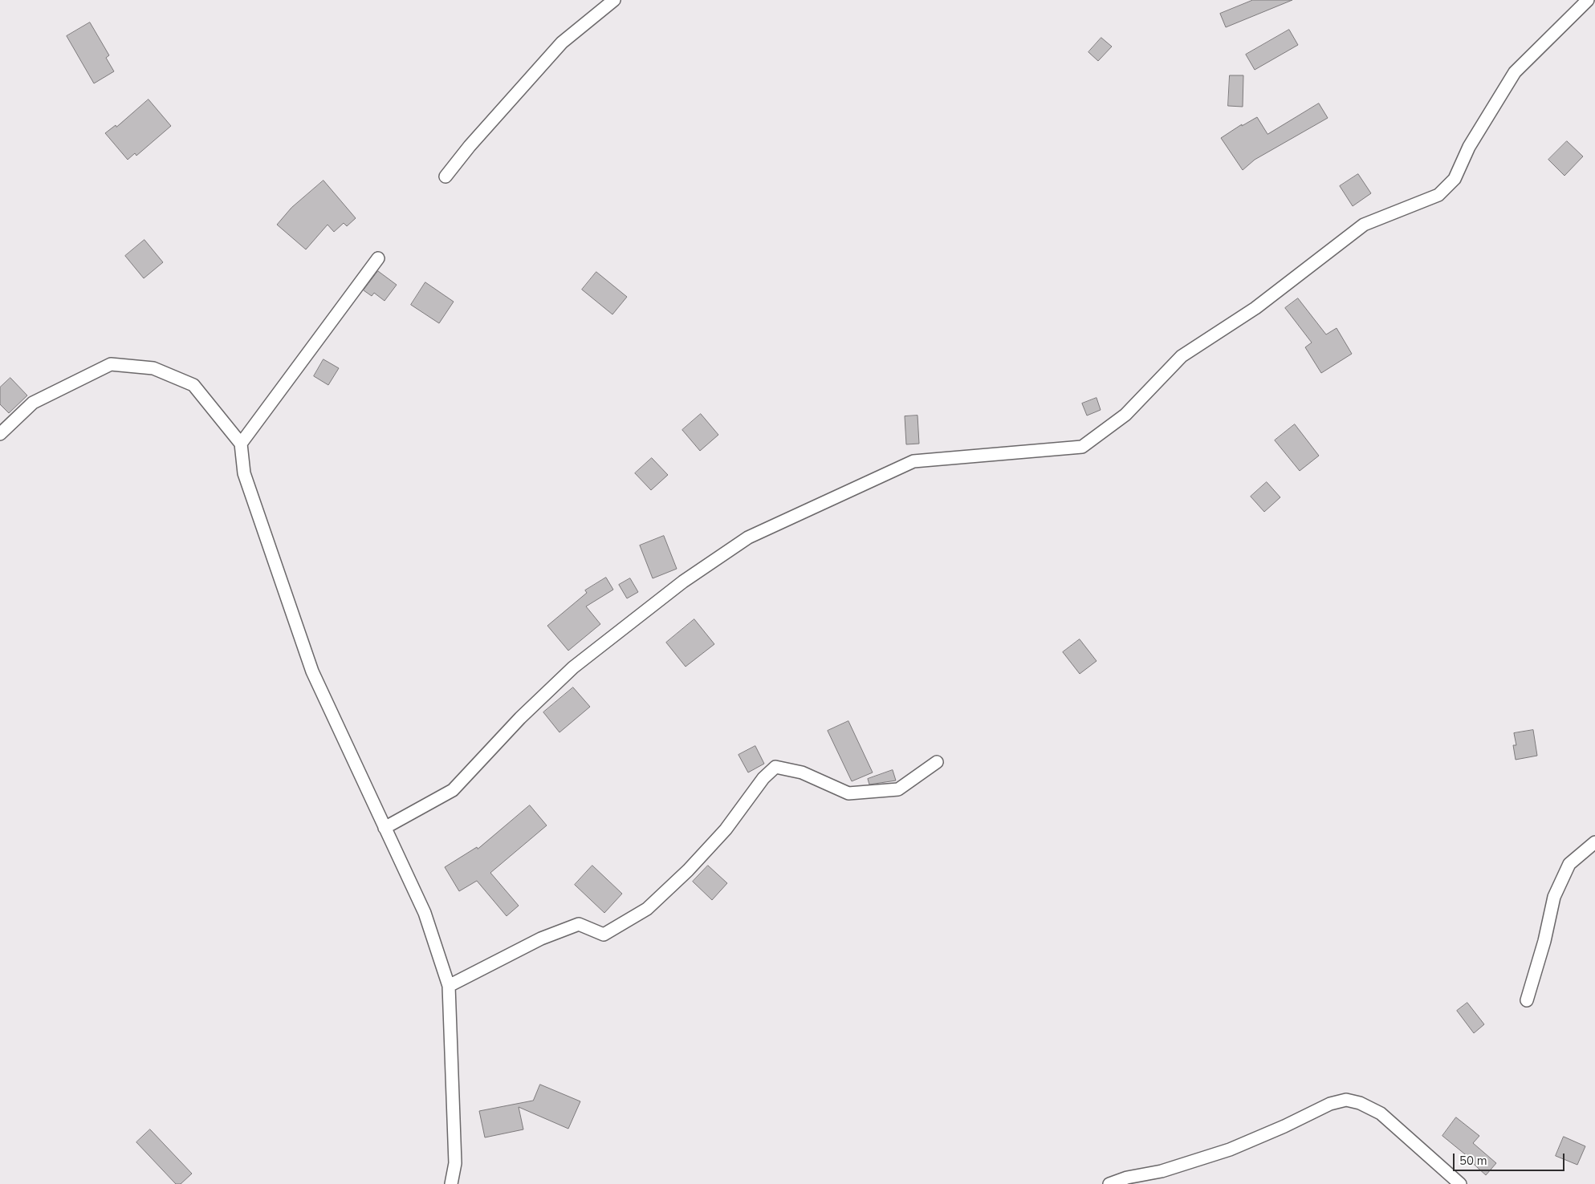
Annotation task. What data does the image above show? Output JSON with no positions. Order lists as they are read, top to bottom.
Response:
{
  "scale_bar": "50 m"
}
